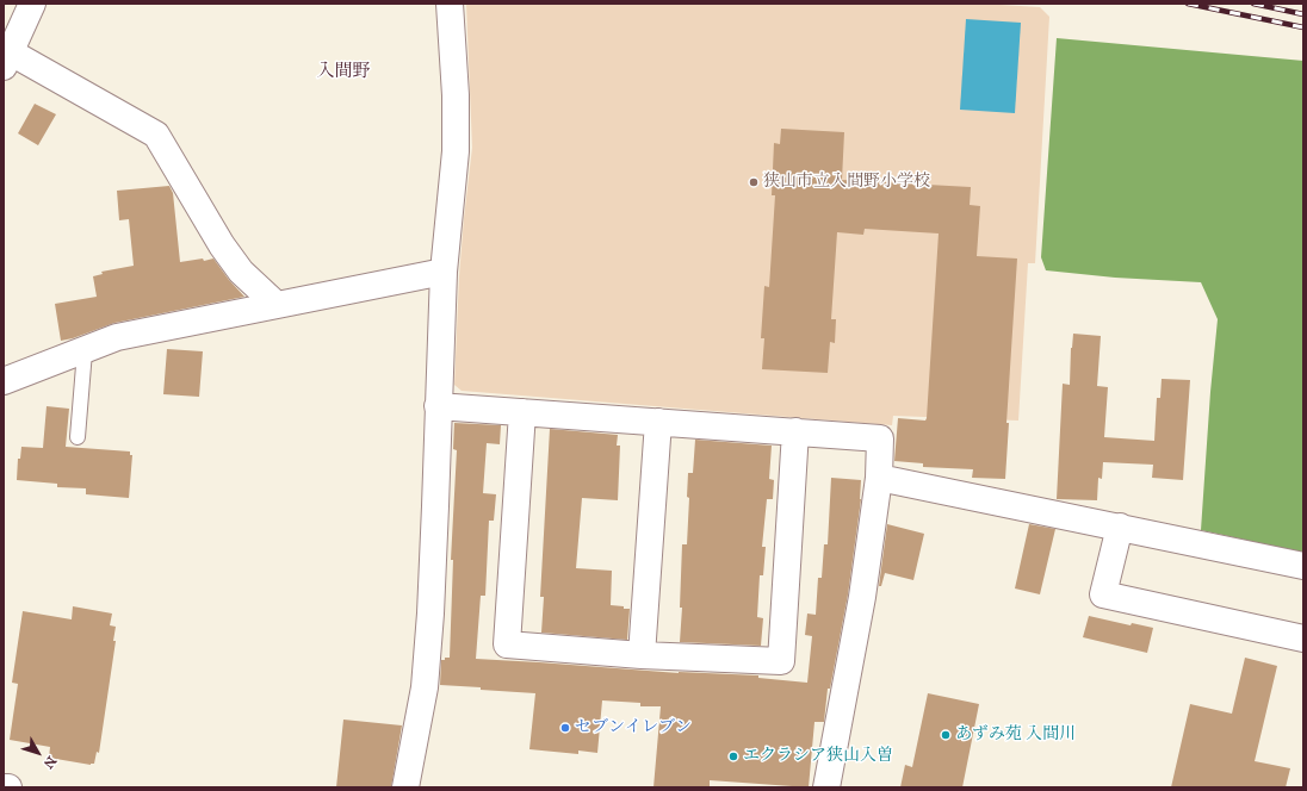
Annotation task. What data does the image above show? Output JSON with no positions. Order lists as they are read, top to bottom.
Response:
{
  "districts": ["入間野"],
  "places": [
    "狭山市立入間野小学校",
    "セブンイレブン",
    "あずみ苑 入間川",
    "エクラシア狭山入曽"
  ],
  "north": "bottom right"
}
